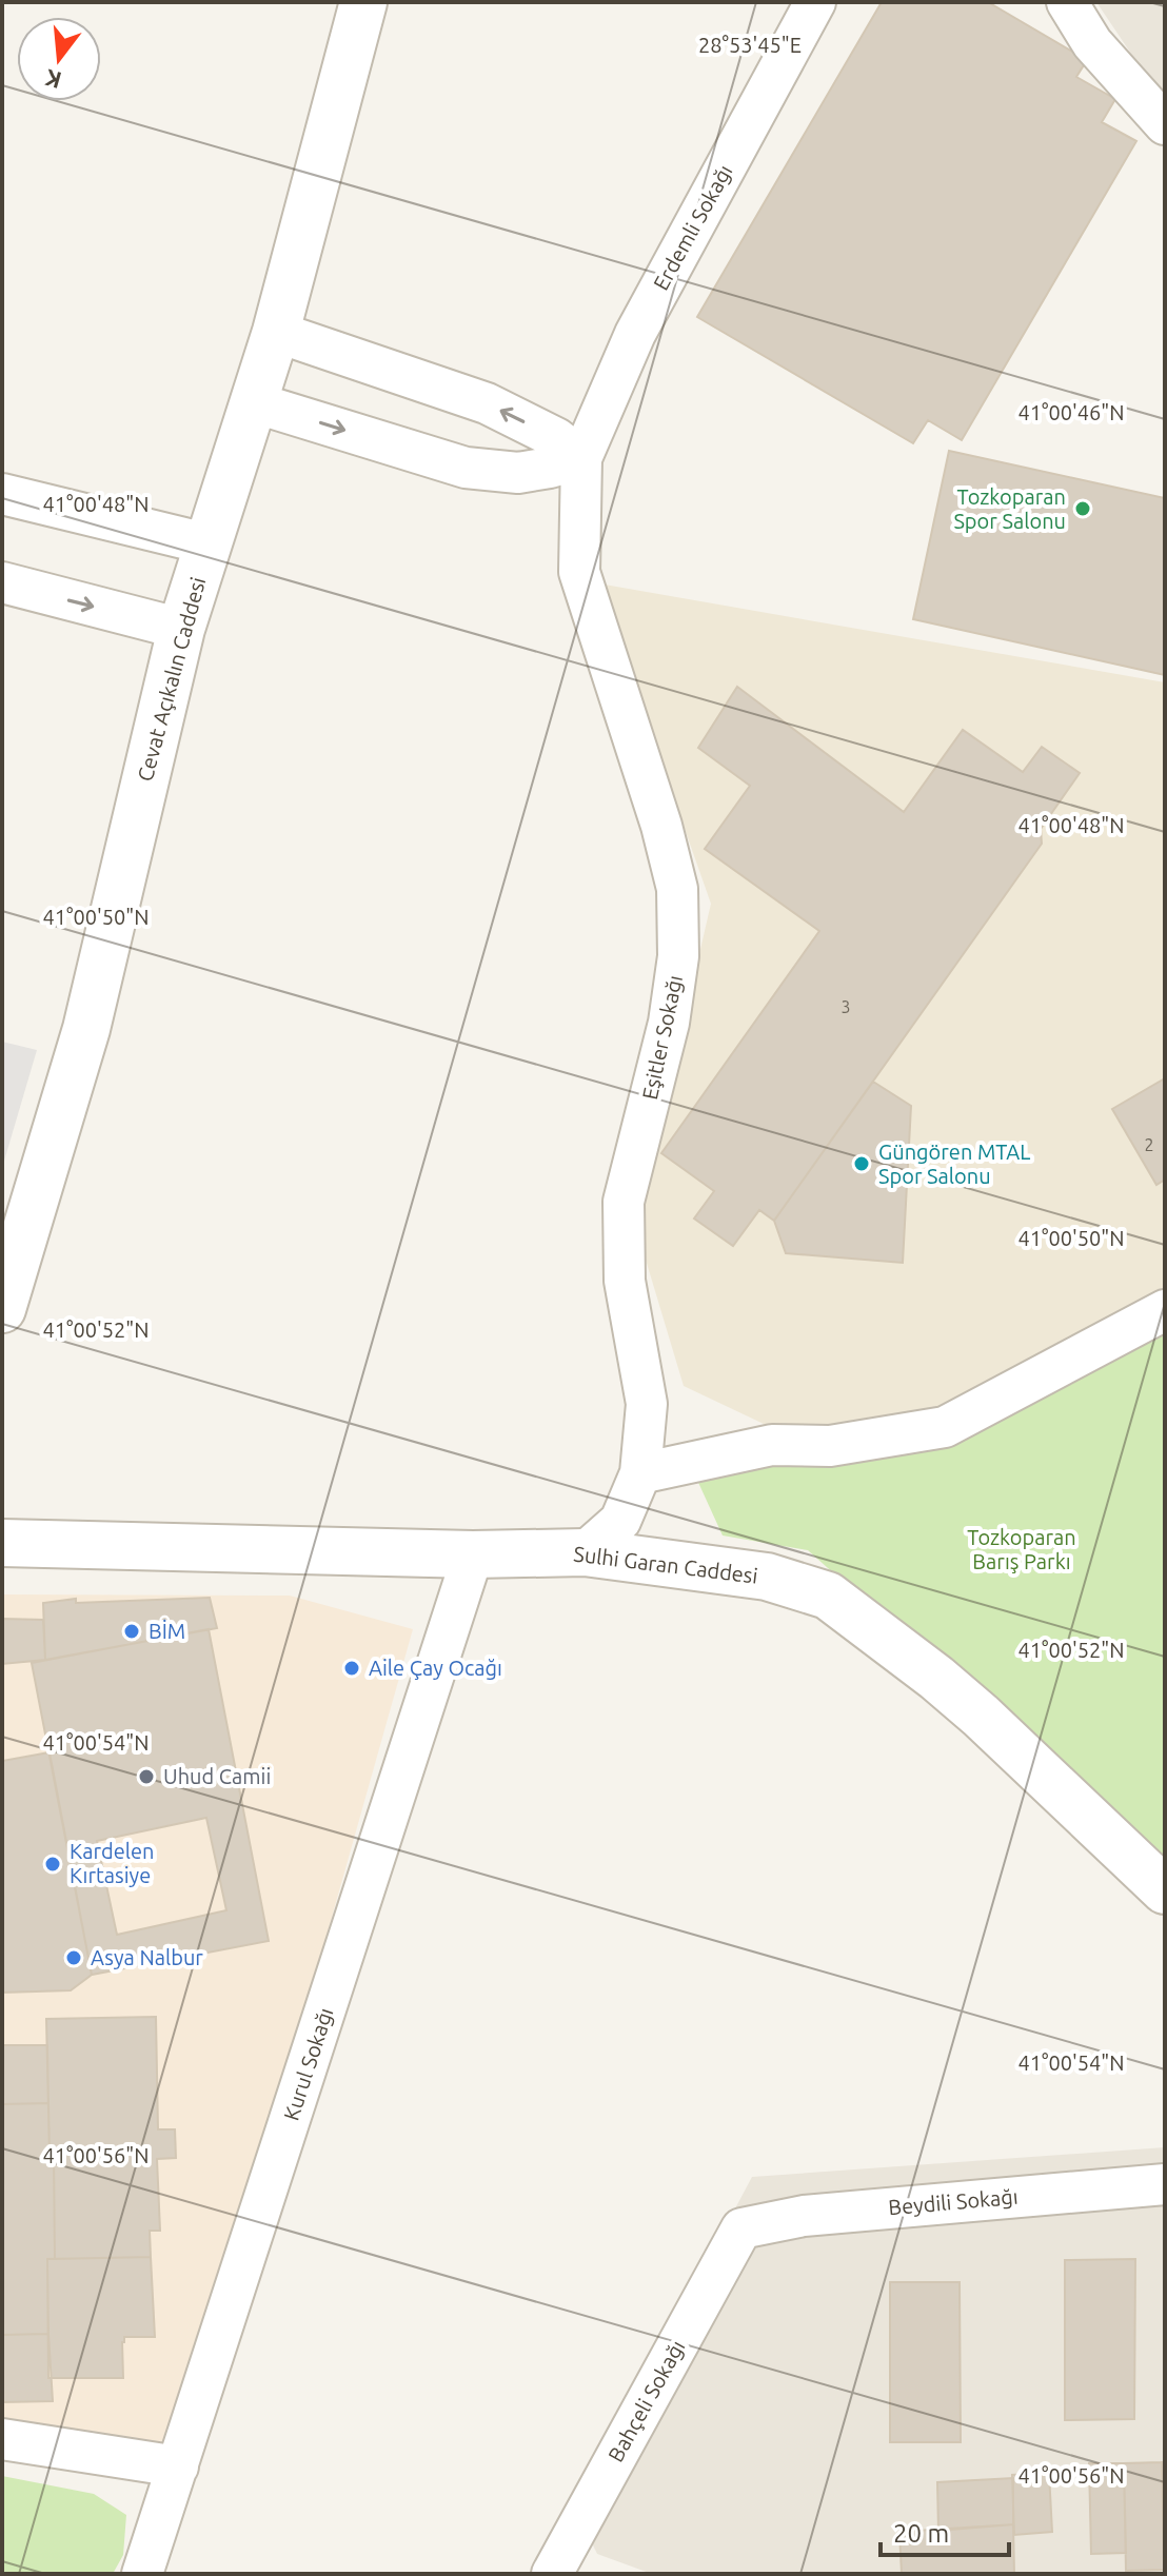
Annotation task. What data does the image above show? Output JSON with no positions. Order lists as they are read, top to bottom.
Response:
{
  "streets": {
    "street": [
      "Erdemli Sokağı",
      "Cevat Açıkalın Caddesi",
      "Eşitler Sokağı",
      "Sulhi Garan Caddesi",
      "Kurul Sokağı",
      "Beydili Sokağı",
      "Bahçeli Sokağı"
    ]
  },
  "crossings": [
    ["Erdemli Sokağı", "Eşitler Sokağı"],
    ["Eşitler Sokağı", "Sulhi Garan Caddesi"],
    ["Sulhi Garan Caddesi", "Kurul Sokağı"],
    ["Beydili Sokağı", "Bahçeli Sokağı"]
  ],
  "parks": ["Tozkoparan Barış Parkı"],
  "places": [
    "Tozkoparan Spor Salonu",
    "Güngören MTAL Spor Salonu",
    "BİM",
    "Aile Çay Ocağı",
    "Uhud Camii",
    "Kardelen Kırtasiye",
    "Asya Nalbur"
  ],
  "house_numbers": ["3", "2"],
  "scale_bar": "20 m",
  "north": "bottom",
  "coordinates": [
    "28°53'45\"E",
    "41°00'46\"N",
    "41°00'48\"N",
    "41°00'50\"N",
    "41°00'52\"N",
    "41°00'54\"N",
    "41°00'56\"N"
  ]
}
